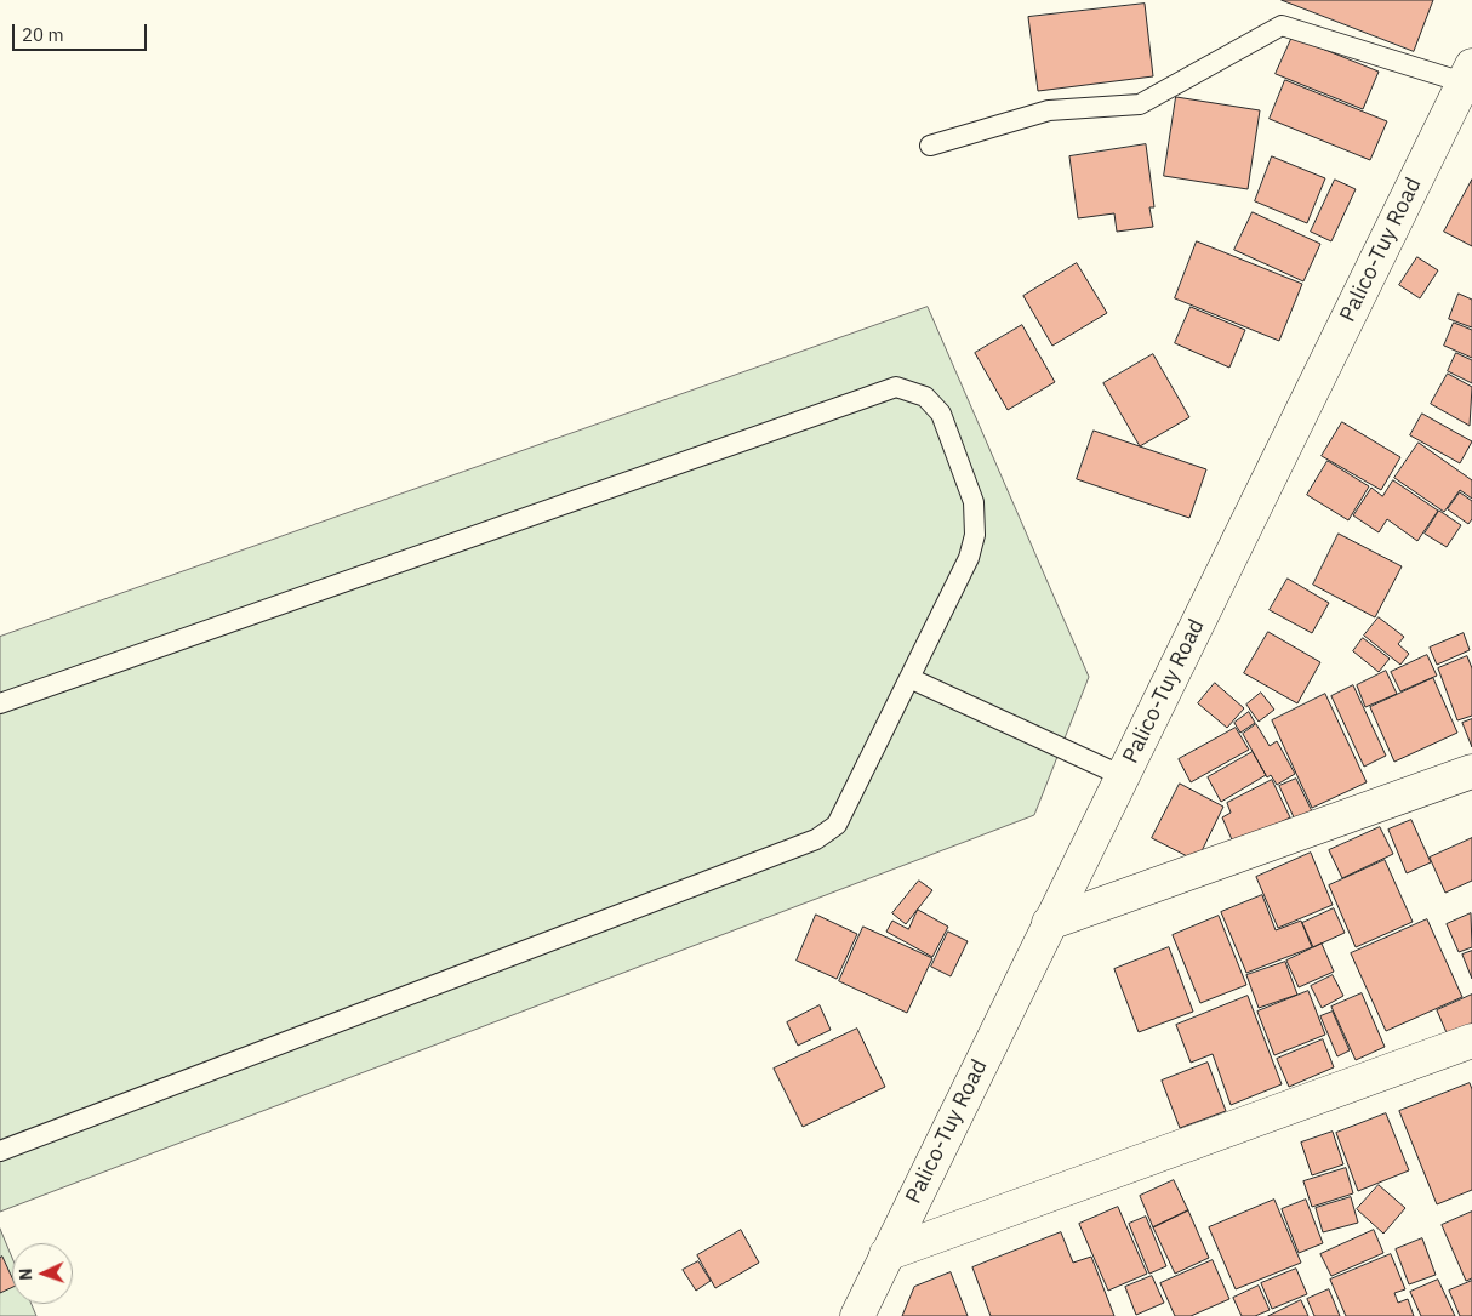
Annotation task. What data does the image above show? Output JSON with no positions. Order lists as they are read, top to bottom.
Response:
{
  "streets": {
    "main road": ["Palico-Tuy Road"]
  },
  "scale_bar": "20 m",
  "north": "left"
}
